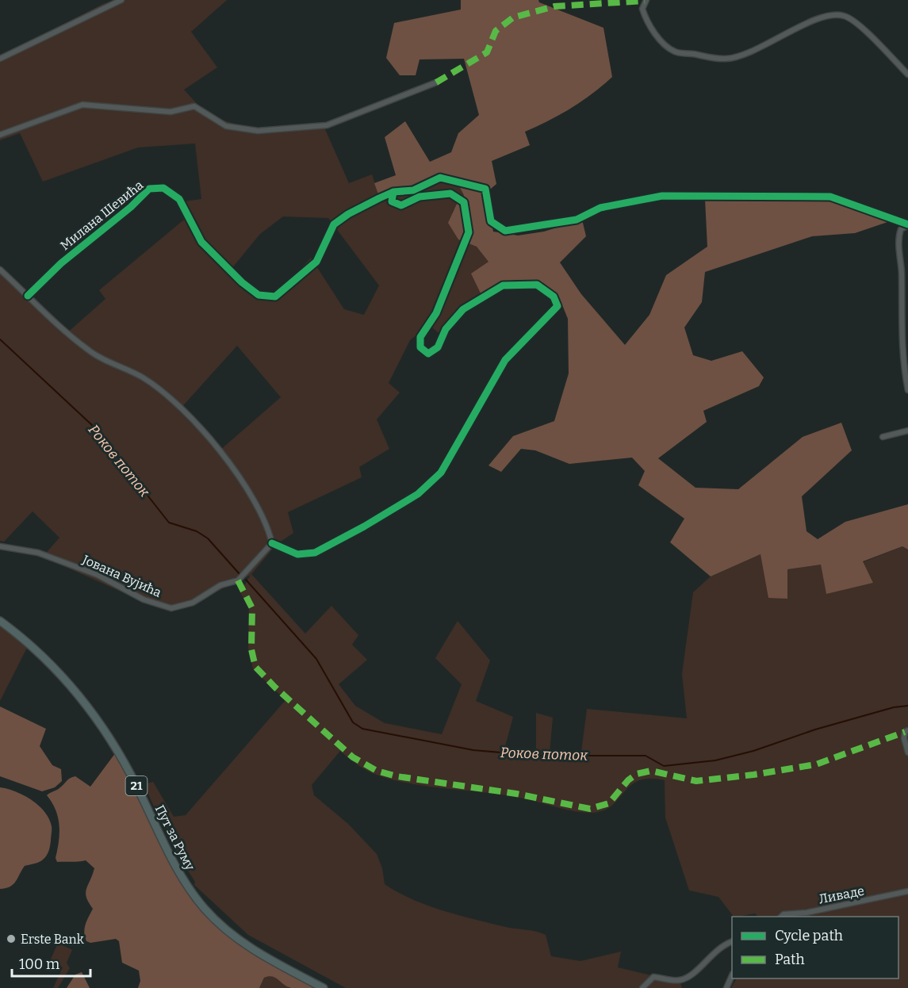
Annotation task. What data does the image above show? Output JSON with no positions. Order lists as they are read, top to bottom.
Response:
{
  "streets": {
    "main road": ["21", "Пут за Руму"],
    "street": ["Милана Шевића", "Јована Вујића", "Ливаде"]
  },
  "water": ["Роков поток"],
  "places": ["Erste Bank"],
  "legend": ["Cycle path", "Path"],
  "scale_bar": "100 m"
}
